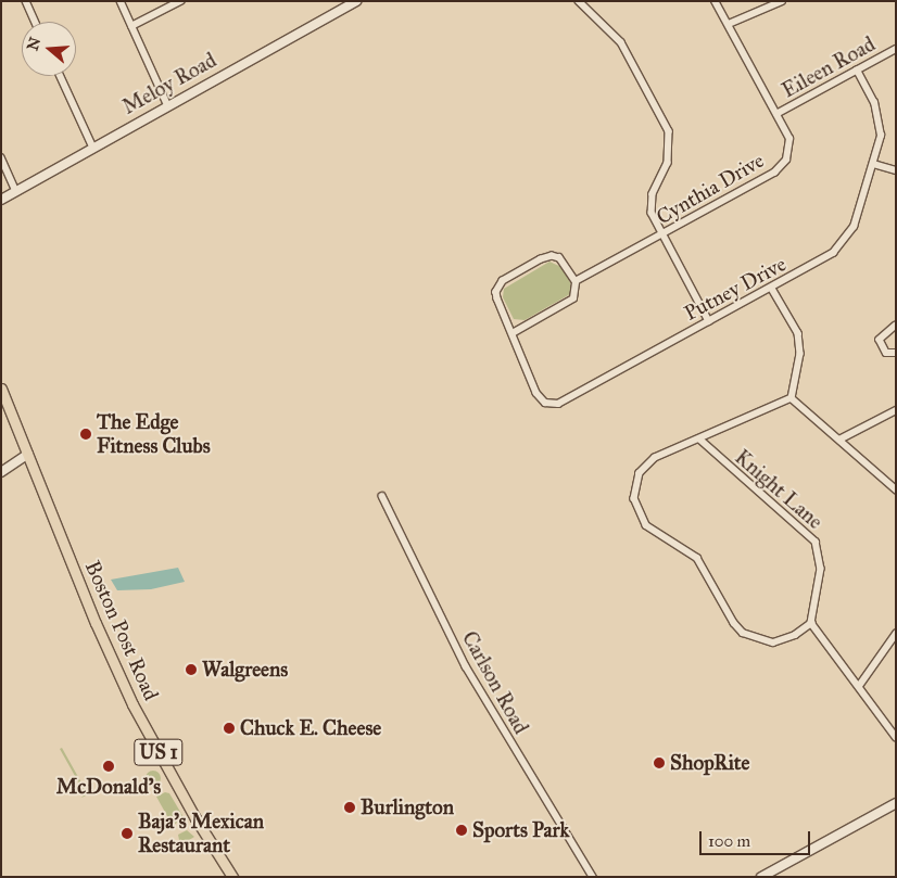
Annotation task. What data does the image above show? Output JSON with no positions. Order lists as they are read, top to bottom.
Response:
{
  "streets": {
    "main road": ["Meloy Road", "Boston Post Road", "US 1"],
    "street": [
      "Eileen Road",
      "Cynthia Drive",
      "Putney Drive",
      "Knight Lane",
      "Carlson Road"
    ]
  },
  "crossings": [
    ["Eileen Road", "Cynthia Drive"],
    ["Eileen Road", "Putney Drive"]
  ],
  "places": [
    "The Edge Fitness Clubs",
    "Walgreens",
    "Chuck E. Cheese",
    "ShopRite",
    "McDonald's",
    "Burlington",
    "Sports Park",
    "Baja's Mexican Restaurant"
  ],
  "scale_bar": "100 m",
  "north": "left"
}
